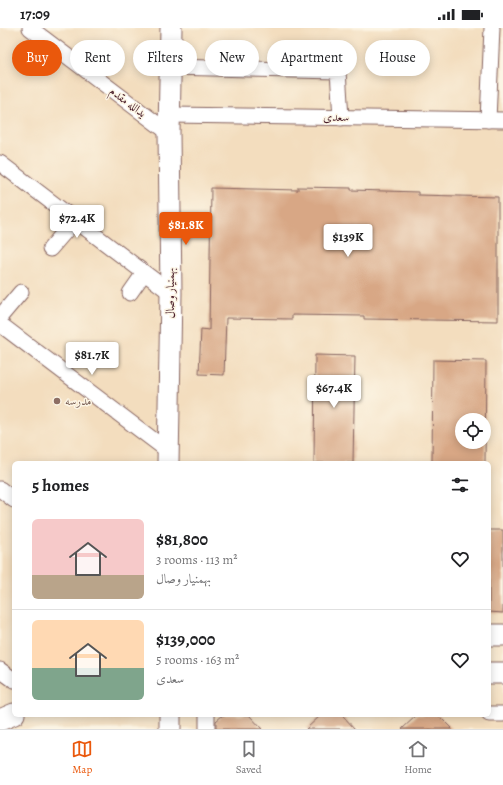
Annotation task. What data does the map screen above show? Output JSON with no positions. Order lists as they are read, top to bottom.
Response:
{
  "streets": {
    "main road": ["بهمنیار وصال"],
    "street": ["یدالله مقدم", "سعدی"]
  },
  "crossings": [
    ["یدالله مقدم", "سعدی"],
    ["یدالله مقدم", "بهمنیار وصال"],
    ["سعدی", "بهمنیار وصال"]
  ],
  "places": ["مدرسه"],
  "page": {
    "status": "17:09",
    "chip": [
      "Buy",
      "Rent",
      "Filters",
      "New",
      "Apartment",
      "House"
    ],
    "price": [
      "$72.4K",
      "$81.8K",
      "$139K",
      "$81.7K",
      "$67.4K"
    ],
    "heading": "5 homes",
    "list": [
      {
        "name": "$81,800",
        "note": "3 rooms · 113 m² · بهمنیار وصال"
      },
      {
        "name": "$139,000",
        "note": "5 rooms · 163 m² · سعدی"
      }
    ],
    "tabs": ["Map", "Saved", "Home"]
  }
}
